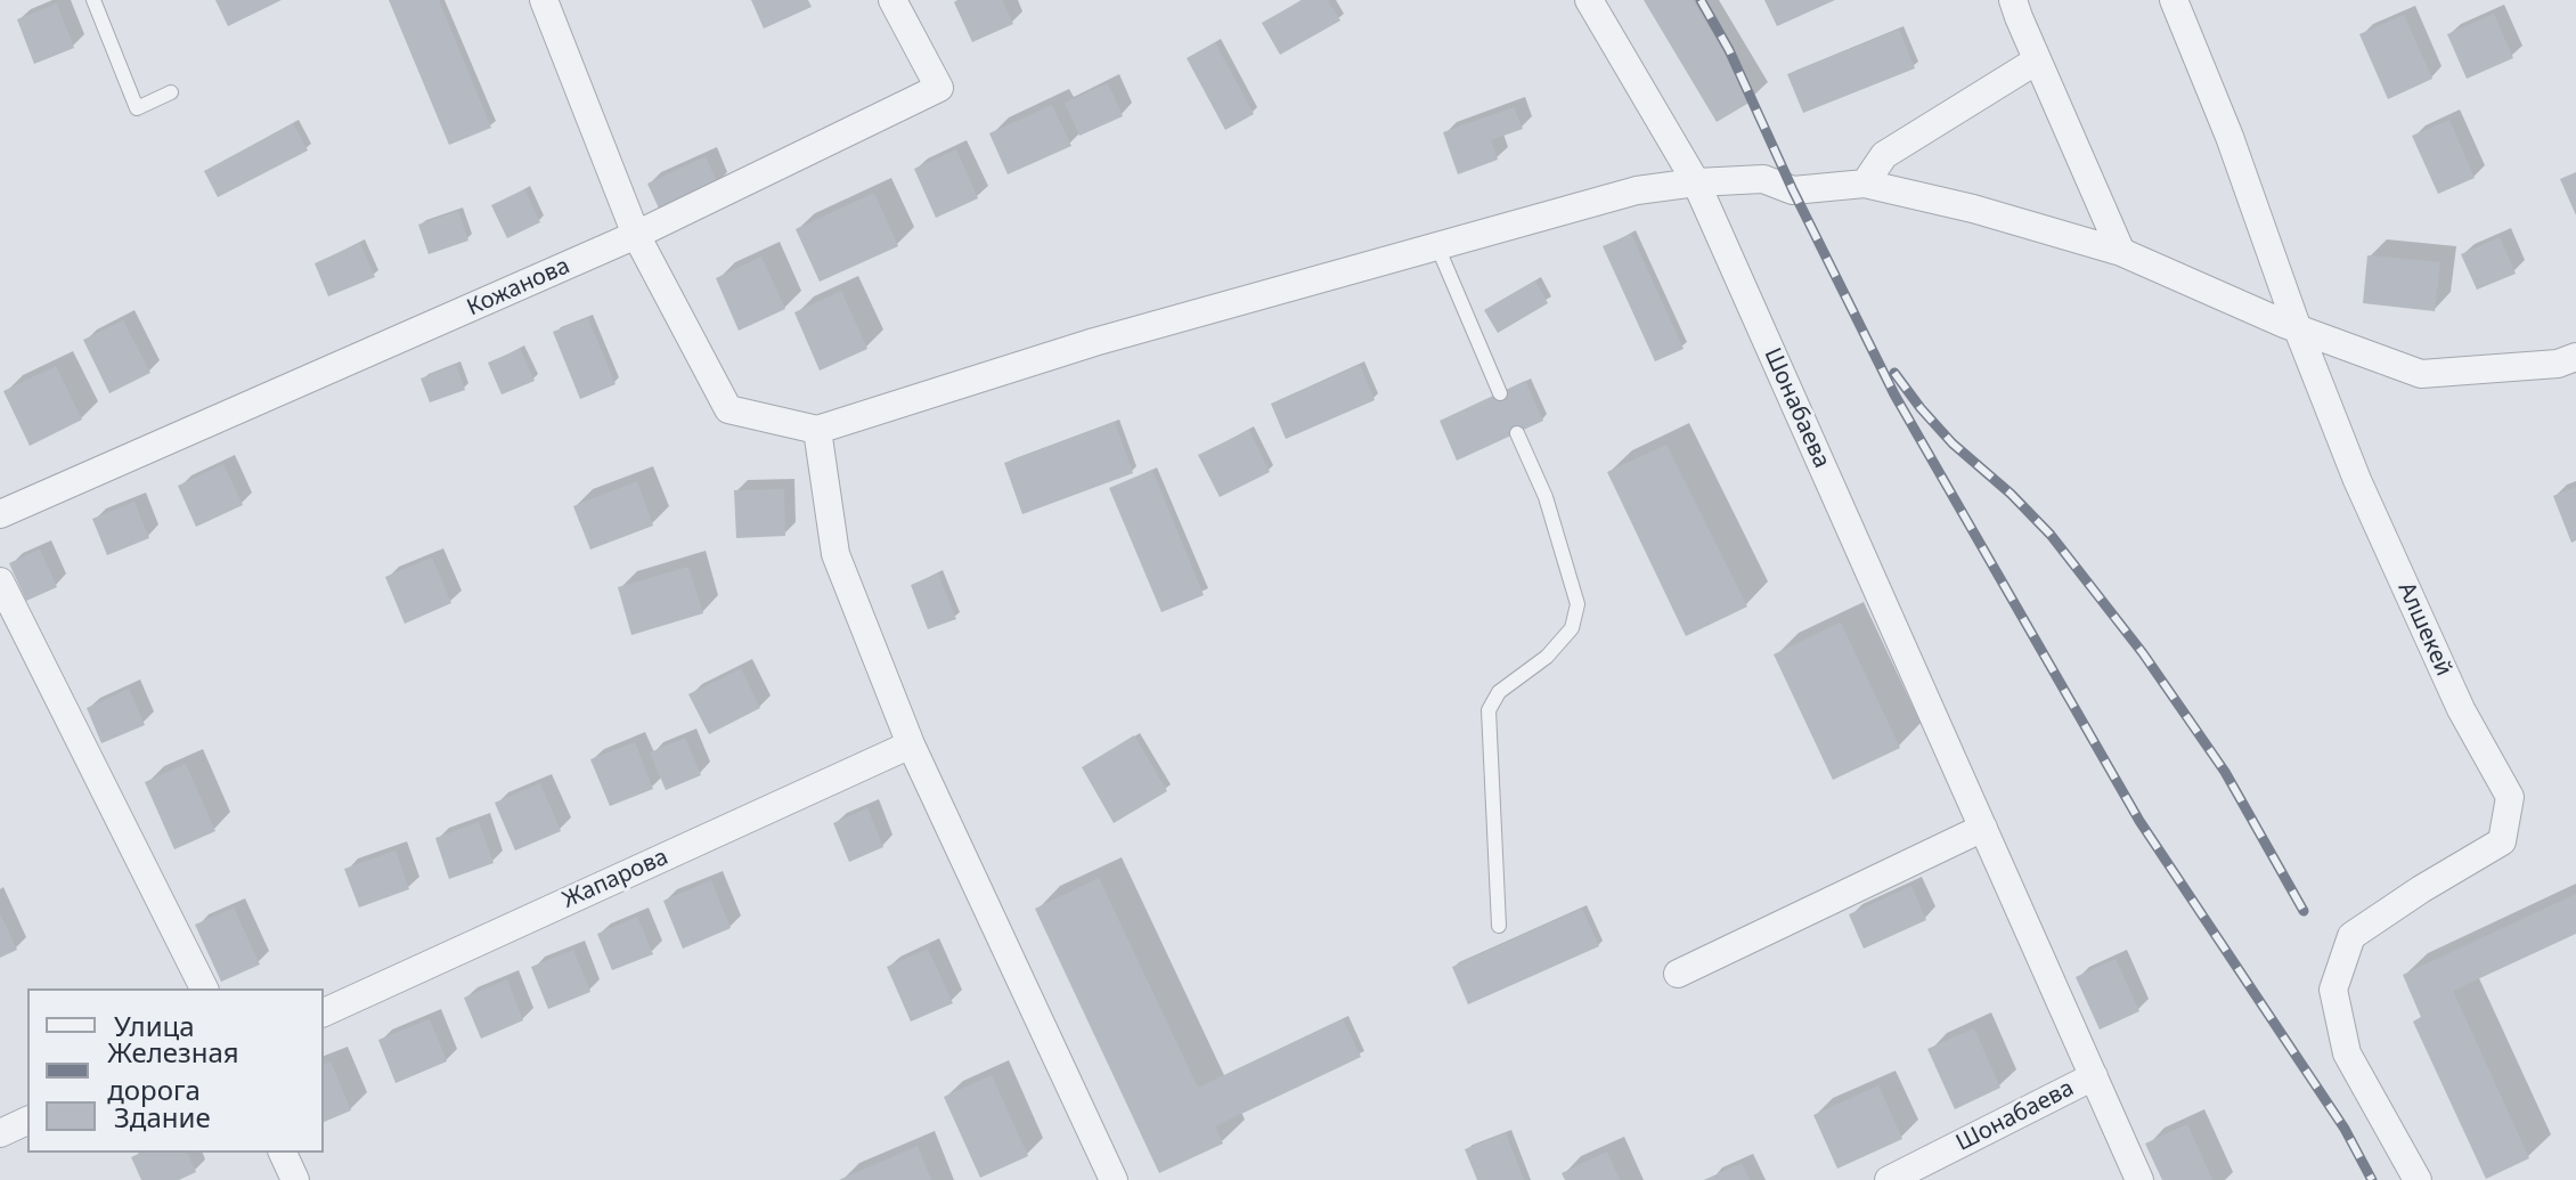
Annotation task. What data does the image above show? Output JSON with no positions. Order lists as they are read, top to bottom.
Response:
{
  "streets": {
    "street": [
      "Кожанова",
      "Шонабаева",
      "Алшекей",
      "Жапарова"
    ]
  },
  "legend": ["Улица", "Железная дорога", "Здание"]
}
